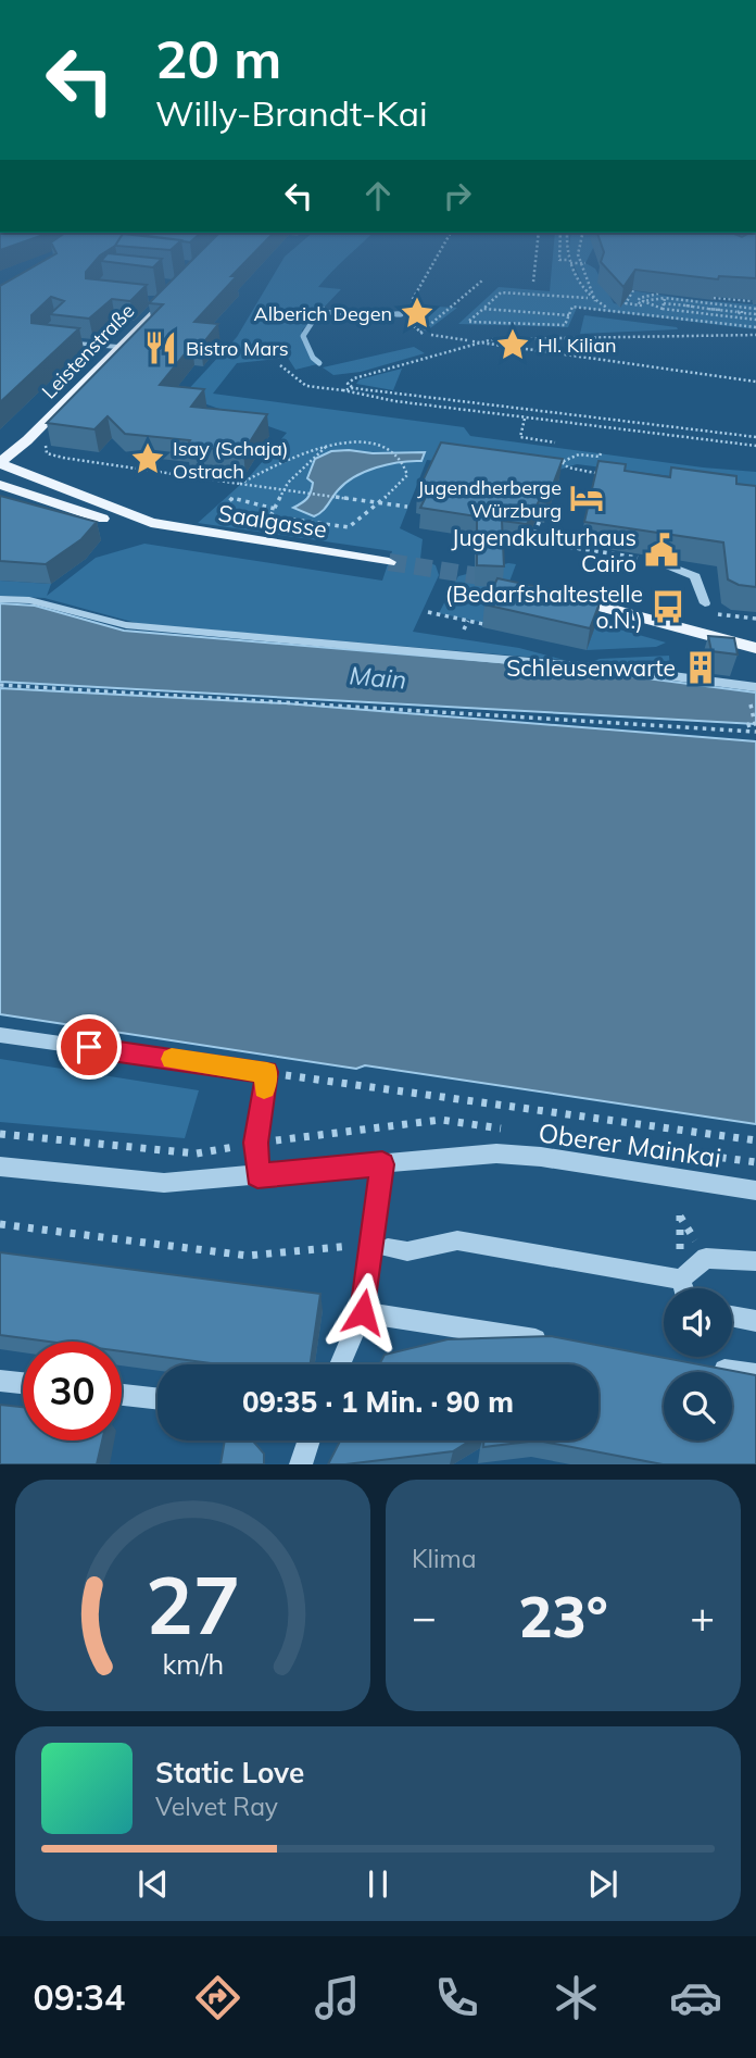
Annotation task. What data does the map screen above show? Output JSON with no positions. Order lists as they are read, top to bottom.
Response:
{
  "streets": {
    "main road": ["Leistenstraße", "Saalgasse"],
    "street": ["Oberer Mainkai"]
  },
  "water": ["Main"],
  "places": {
    "place": ["Alberich Degen", "Hl. Kilian", "Isay (Schaja) Ostrach"],
    "restaurant": ["Bistro Mars"],
    "hotel": ["Jugendherberge Würzburg"],
    "public building": ["Jugendkulturhaus Cairo"],
    "bus stop": ["(Bedarfshaltestelle o.N.)"],
    "building": ["Schleusenwarte"]
  },
  "page": {
    "turn": ["20 m", "Willy-Brandt-Kai"],
    "limit": "30",
    "trip": "09:35 · 1 Min. · 90 m",
    "tile": "Klima",
    "heat": ["−", "23°", "+"],
    "song": ["Static Love", "Velvet Ray"],
    "tabs": "09:34",
    "gauge": ["27", "km/h"]
  }
}
